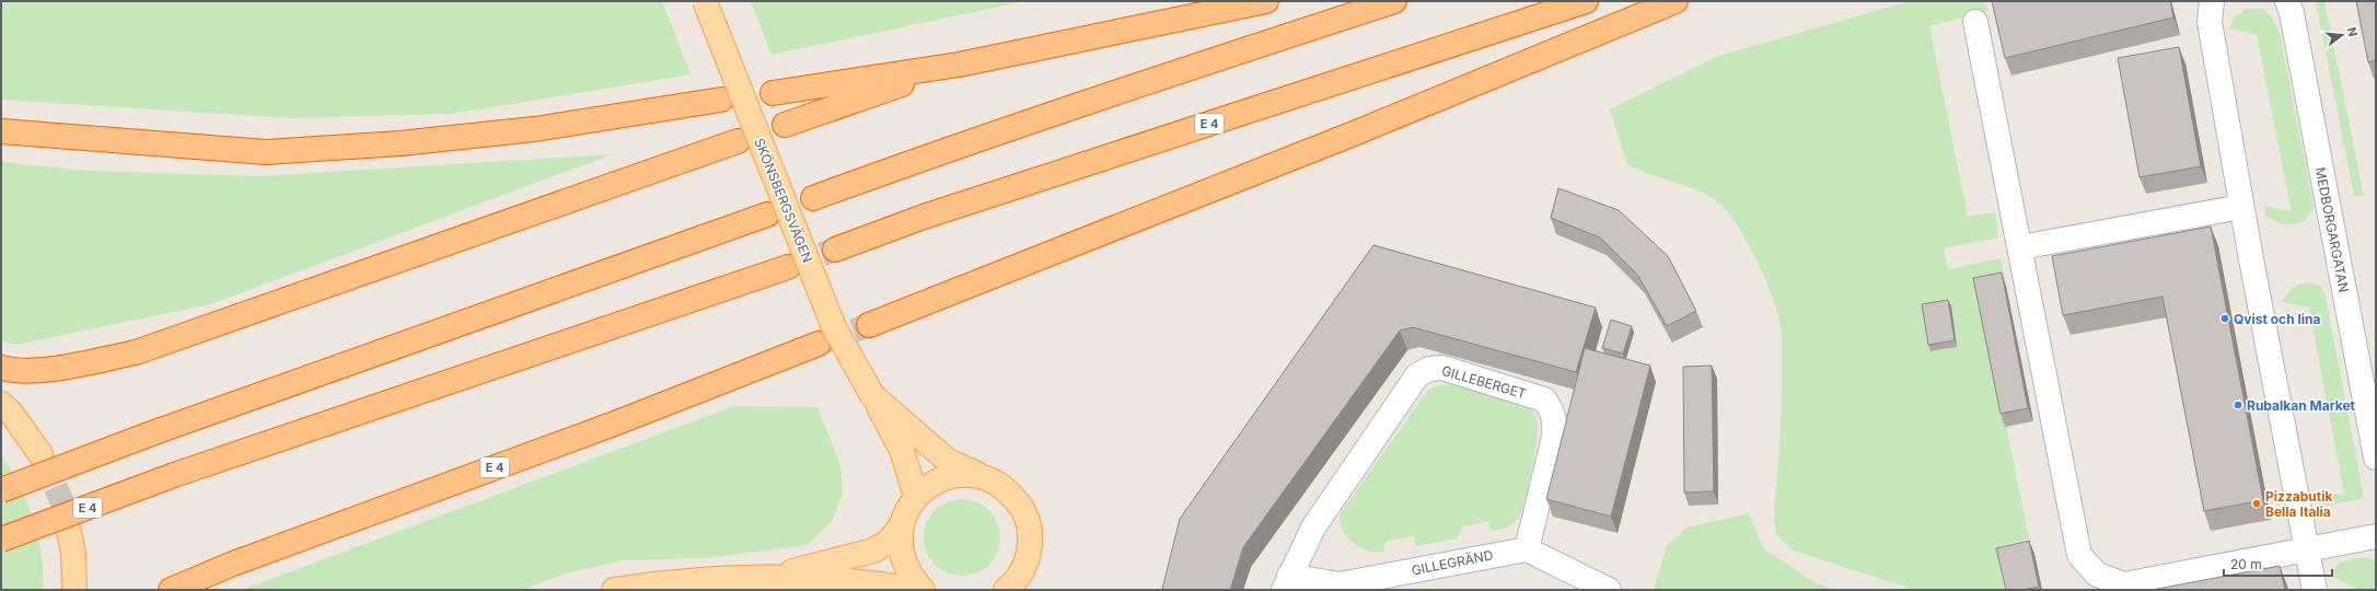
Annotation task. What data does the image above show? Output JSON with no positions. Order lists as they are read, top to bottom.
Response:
{
  "streets": {
    "highway": ["E 4"],
    "main road": ["SKÖNSBERGSVÄGEN"],
    "street": ["MEDBORGARGATAN", "GILLEBERGET", "GILLEGRÄND"]
  },
  "crossings": [
    ["GILLEBERGET", "GILLEGRÄND"]
  ],
  "places": ["Qvist och lina", "Rubalkan Market", "Pizzabutik Bella Italia"],
  "scale_bar": "20 m",
  "north": "right"
}
